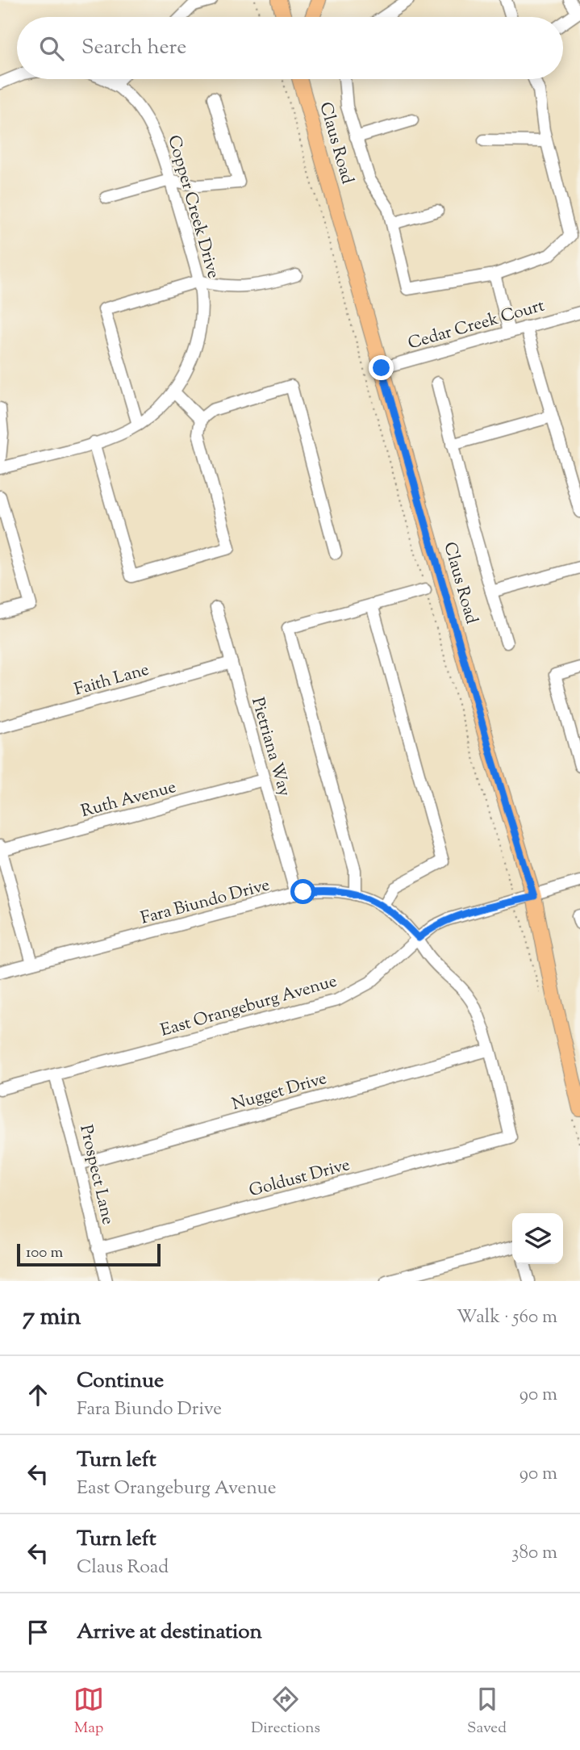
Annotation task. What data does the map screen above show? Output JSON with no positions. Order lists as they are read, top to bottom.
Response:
{
  "streets": {
    "main road": ["Claus Road"],
    "street": [
      "Copper Creek Drive",
      "Cedar Creek Court",
      "Faith Lane",
      "Pietriana Way",
      "Ruth Avenue",
      "Fara Biundo Drive",
      "East Orangeburg Avenue",
      "Nugget Drive",
      "Prospect Lane",
      "Goldust Drive"
    ]
  },
  "crossings": [
    ["Claus Road", "Cedar Creek Court"],
    ["Claus Road", "East Orangeburg Avenue"],
    ["Faith Lane", "Pietriana Way"],
    ["Pietriana Way", "Ruth Avenue"],
    ["Pietriana Way", "Fara Biundo Drive"],
    ["Fara Biundo Drive", "East Orangeburg Avenue"],
    ["Fara Biundo Drive", "Nugget Drive"],
    ["Fara Biundo Drive", "Goldust Drive"],
    ["East Orangeburg Avenue", "Prospect Lane"],
    ["Nugget Drive", "Prospect Lane"],
    ["Prospect Lane", "Goldust Drive"]
  ],
  "scale_bar": "100 m",
  "page": {
    "search": "Search here",
    "scale": "100 m",
    "heading": ["7 min", "Walk · 560 m"],
    "list": [
      ["Continue", "Fara Biundo Drive", "90 m"],
      ["Turn left", "East Orangeburg Avenue", "90 m"],
      ["Turn left", "Claus Road", "380 m"],
      "Arrive at destination"
    ],
    "nav": ["Map", "Directions", "Saved"]
  }
}
